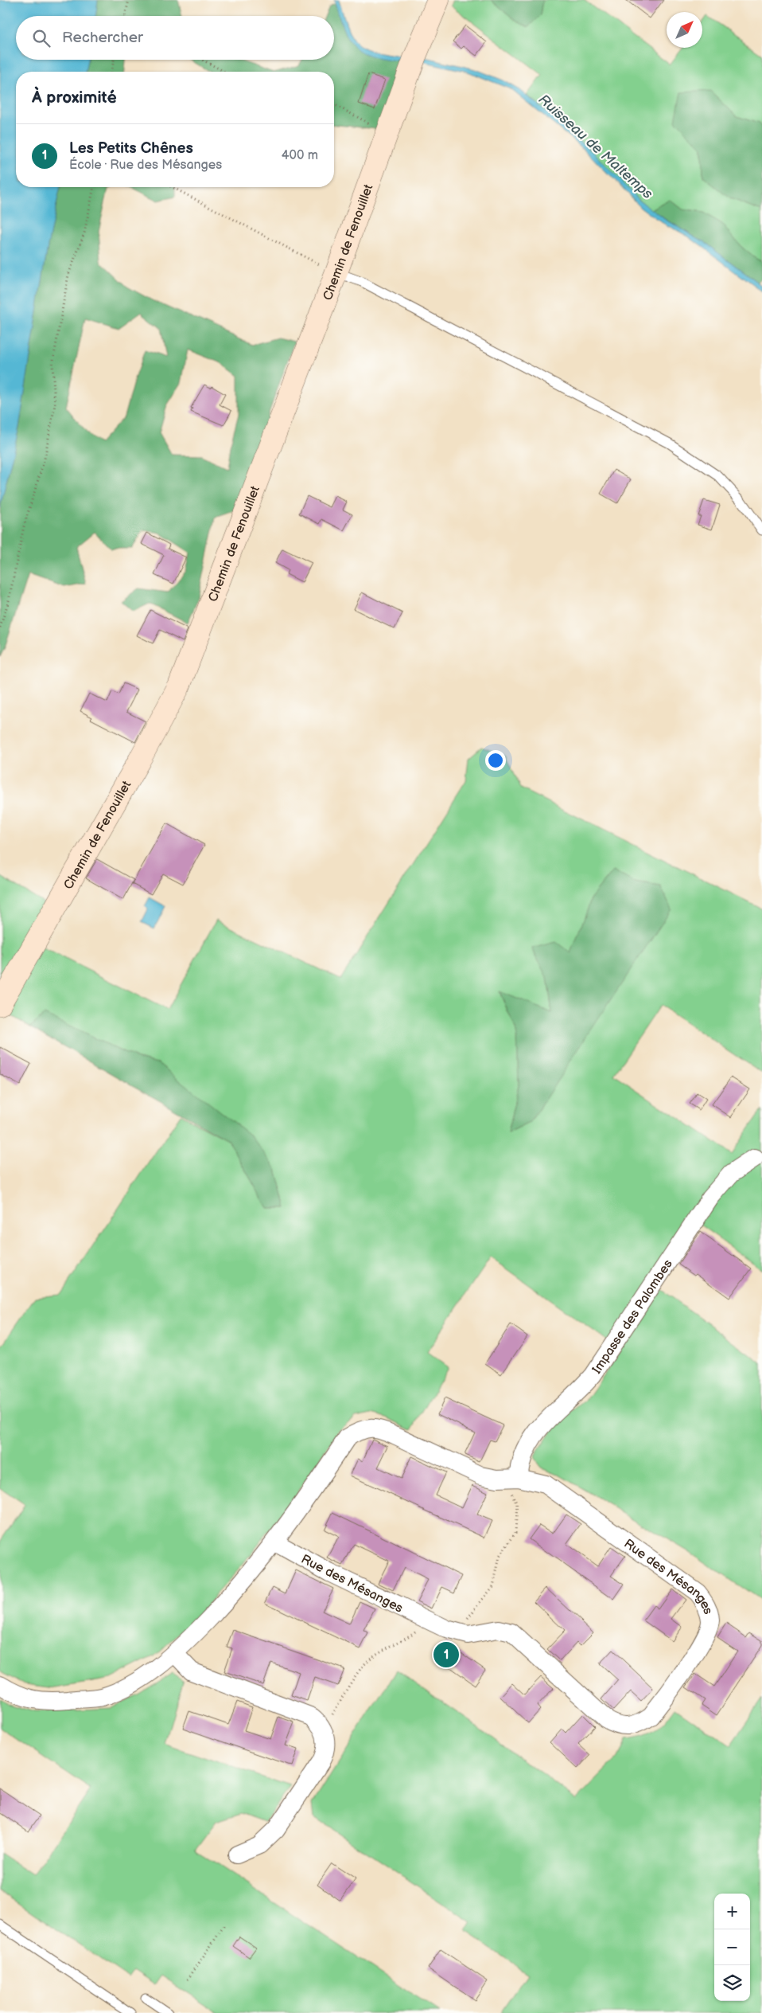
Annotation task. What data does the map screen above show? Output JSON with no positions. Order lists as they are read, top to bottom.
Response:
{
  "streets": {
    "street": ["Chemin de Fenouillet", "Impasse des Palombes", "Rue des Mésanges"]
  },
  "crossings": [
    ["Impasse des Palombes", "Rue des Mésanges"]
  ],
  "water": ["Ruisseau de Maltemps"],
  "north": "top right",
  "page": {
    "search": "Rechercher",
    "heading": "À proximité",
    "list": [
      {
        "mark": "1",
        "name": "Les Petits Chênes",
        "note": "École · Rue des Mésanges",
        "value": "400 m"
      }
    ],
    "pins": "1",
    "map_buttons": ["+", "−"]
  }
}
